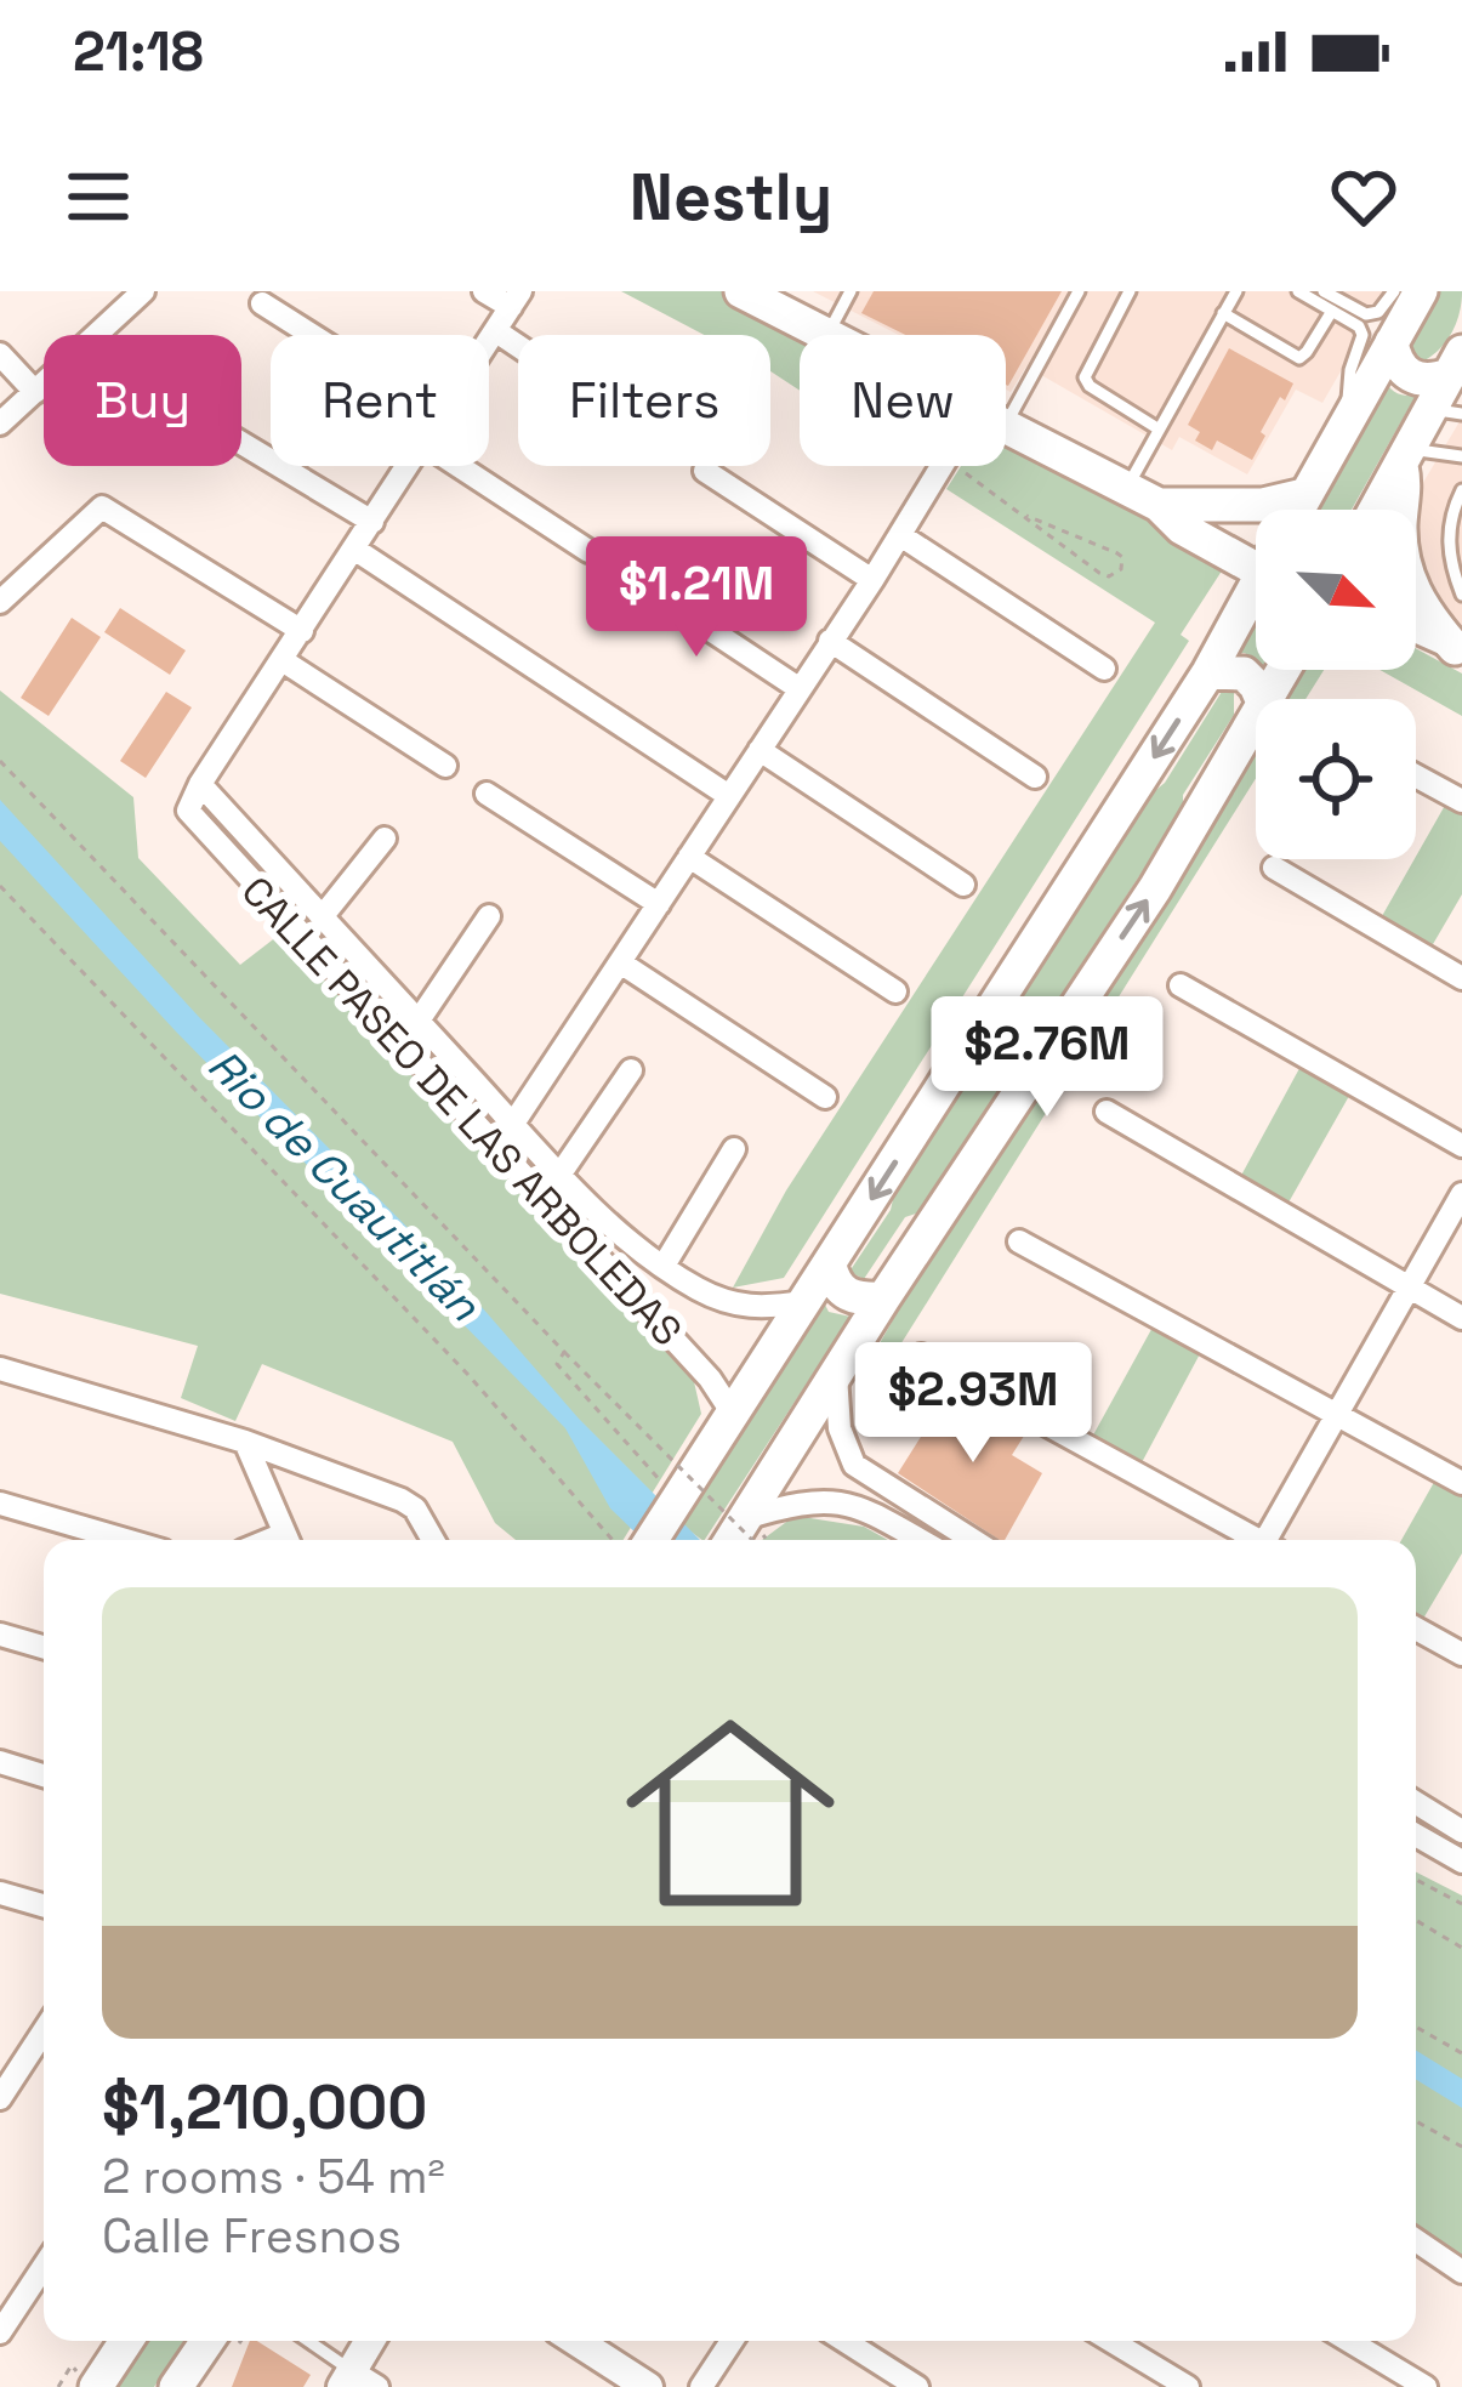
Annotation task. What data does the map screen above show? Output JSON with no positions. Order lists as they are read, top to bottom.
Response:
{
  "streets": {
    "street": ["CALLE PASEO DE LAS ARBOLEDAS"]
  },
  "water": ["Rio de Cuautitlán"],
  "north": "bottom right",
  "page": {
    "status": "21:18",
    "header": "Nestly",
    "chip": [
      "Buy",
      "Rent",
      "Filters",
      "New"
    ],
    "price": ["$1.21M", "$2.76M", "$2.93M"],
    "list": [
      {
        "name": "$1,210,000",
        "note": "2 rooms · 54 m² · Calle Fresnos"
      }
    ]
  }
}
